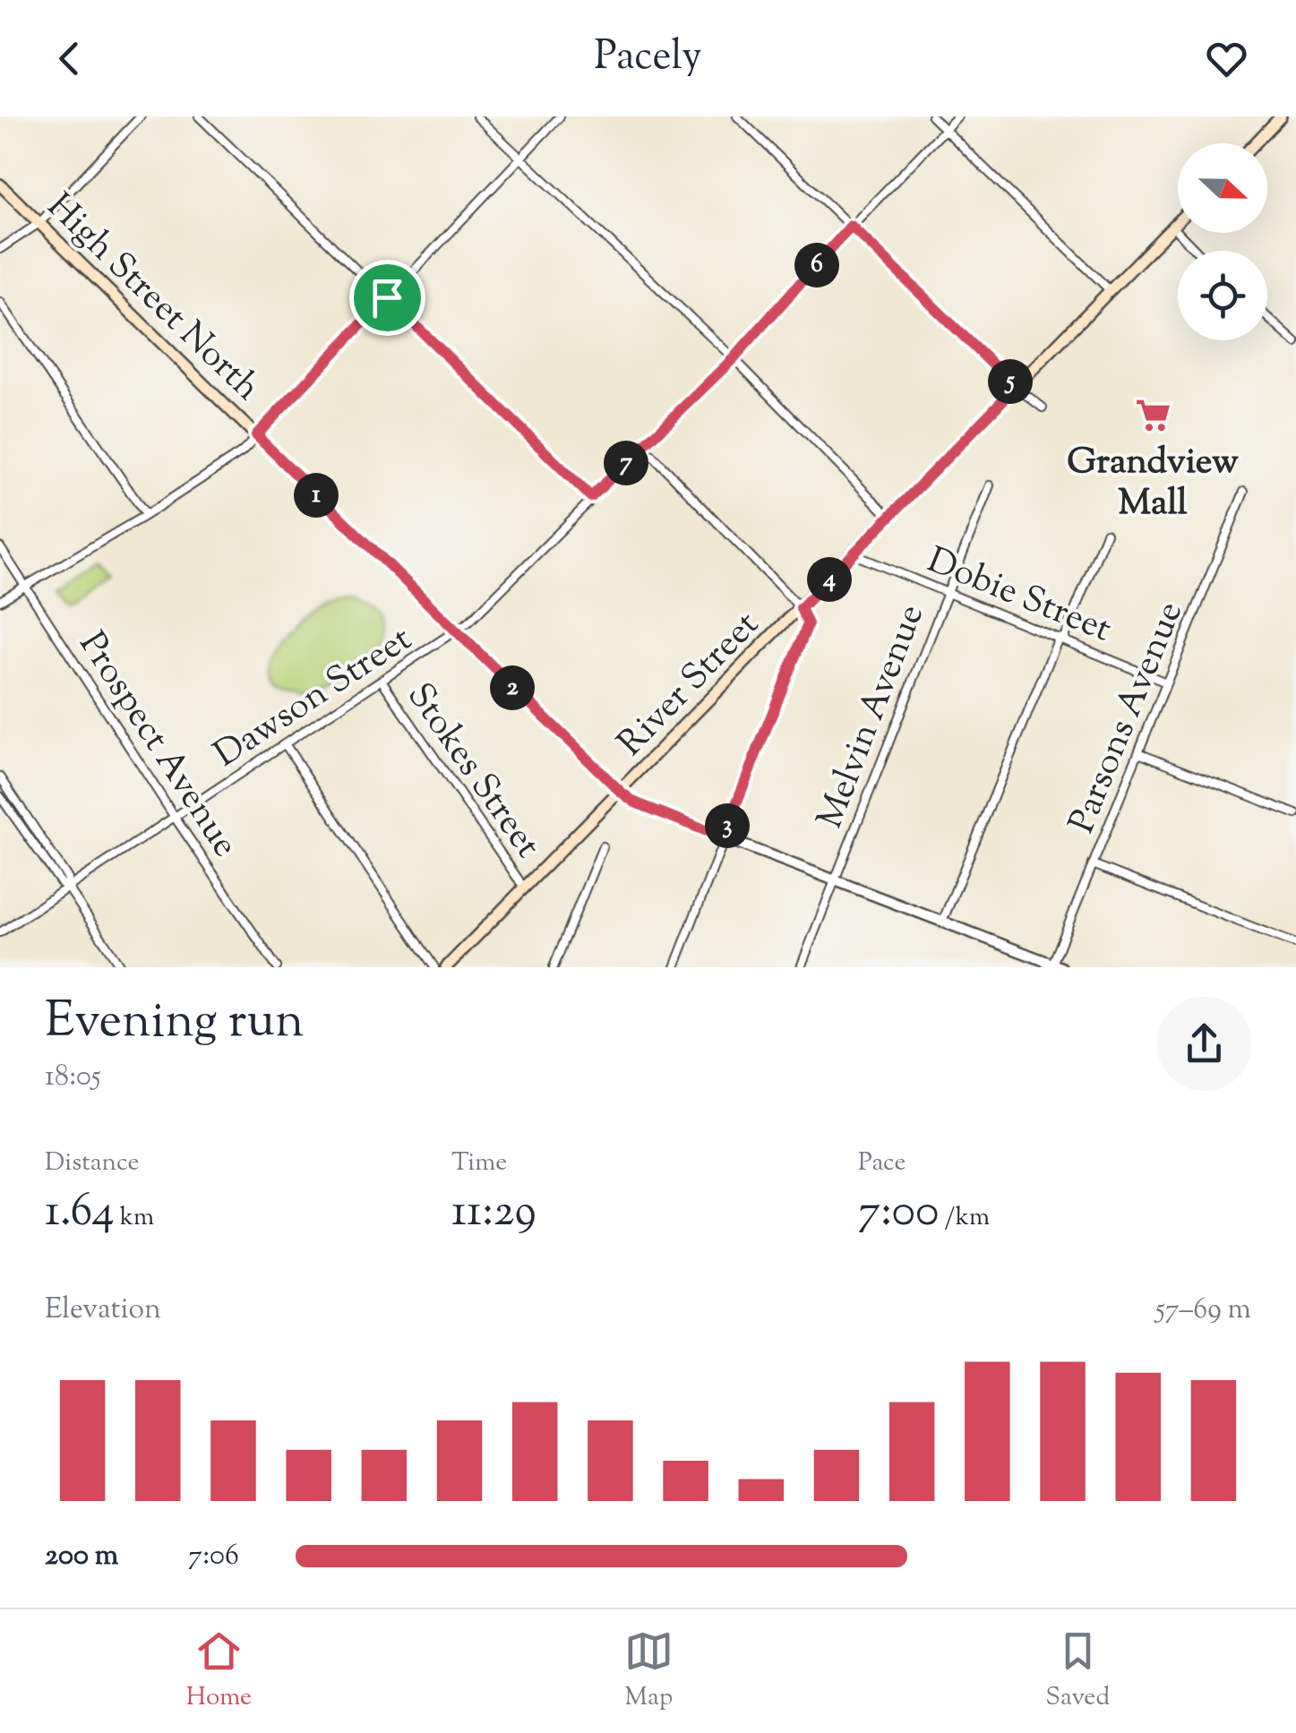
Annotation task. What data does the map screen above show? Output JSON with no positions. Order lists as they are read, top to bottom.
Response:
{
  "streets": {
    "main road": ["High Street North", "River Street"],
    "street": [
      "Dobie Street",
      "Dawson Street",
      "Melvin Avenue",
      "Parsons Avenue",
      "Prospect Avenue",
      "Stokes Street"
    ]
  },
  "crossings": [
    ["High Street North", "River Street"],
    ["High Street North", "Dawson Street"],
    ["High Street North", "Melvin Avenue"],
    ["High Street North", "Parsons Avenue"],
    ["Dobie Street", "River Street"],
    ["Dobie Street", "Melvin Avenue"],
    ["Dobie Street", "Parsons Avenue"],
    ["River Street", "Stokes Street"],
    ["Dawson Street", "Prospect Avenue"],
    ["Dawson Street", "Stokes Street"]
  ],
  "places": {
    "supermarket": ["Grandview Mall"]
  },
  "north": "right",
  "page": {
    "header": "Pacely",
    "pins": [
      "6",
      "5",
      "7",
      "1",
      "4",
      "2",
      "3"
    ],
    "heading": ["Evening run", "18:05"],
    "stats": [
      ["Distance", "1.64 km"],
      ["Time", "11:29"],
      ["Pace", "7:00 /km"]
    ],
    "chart": ["Elevation", "57–69 m"],
    "list": [
      {
        "name": "200 m",
        "note": "7:06"
      }
    ],
    "tabs": ["Home", "Map", "Saved"]
  }
}
